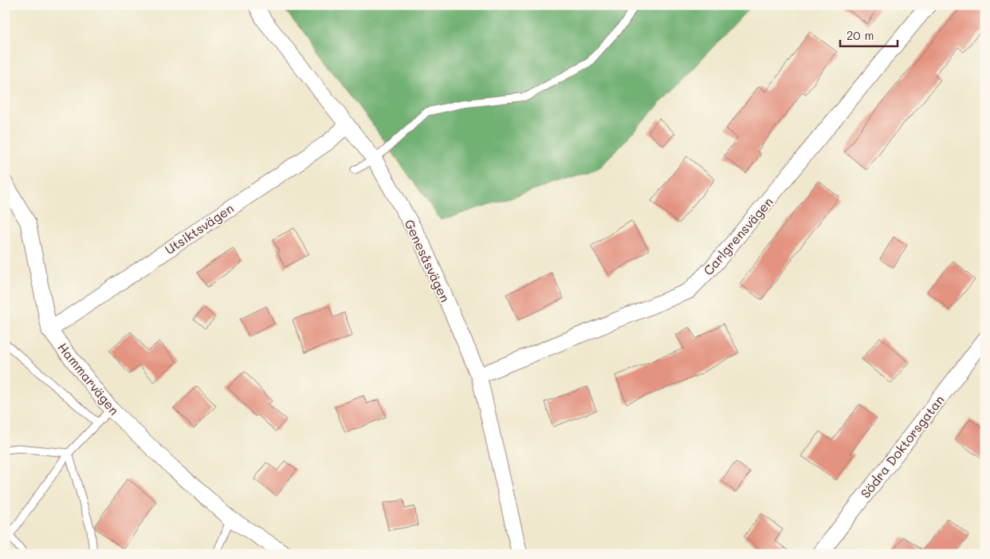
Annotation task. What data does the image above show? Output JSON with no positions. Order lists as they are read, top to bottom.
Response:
{
  "streets": {
    "street": [
      "Utsiktsvägen",
      "Carlgrensvägen",
      "Genesåsvägen",
      "Hammarvägen",
      "Södra Doktorsgatan"
    ]
  },
  "crossings": [
    ["Utsiktsvägen", "Genesåsvägen"],
    ["Utsiktsvägen", "Hammarvägen"],
    ["Carlgrensvägen", "Genesåsvägen"]
  ],
  "scale_bar": "20 m"
}
